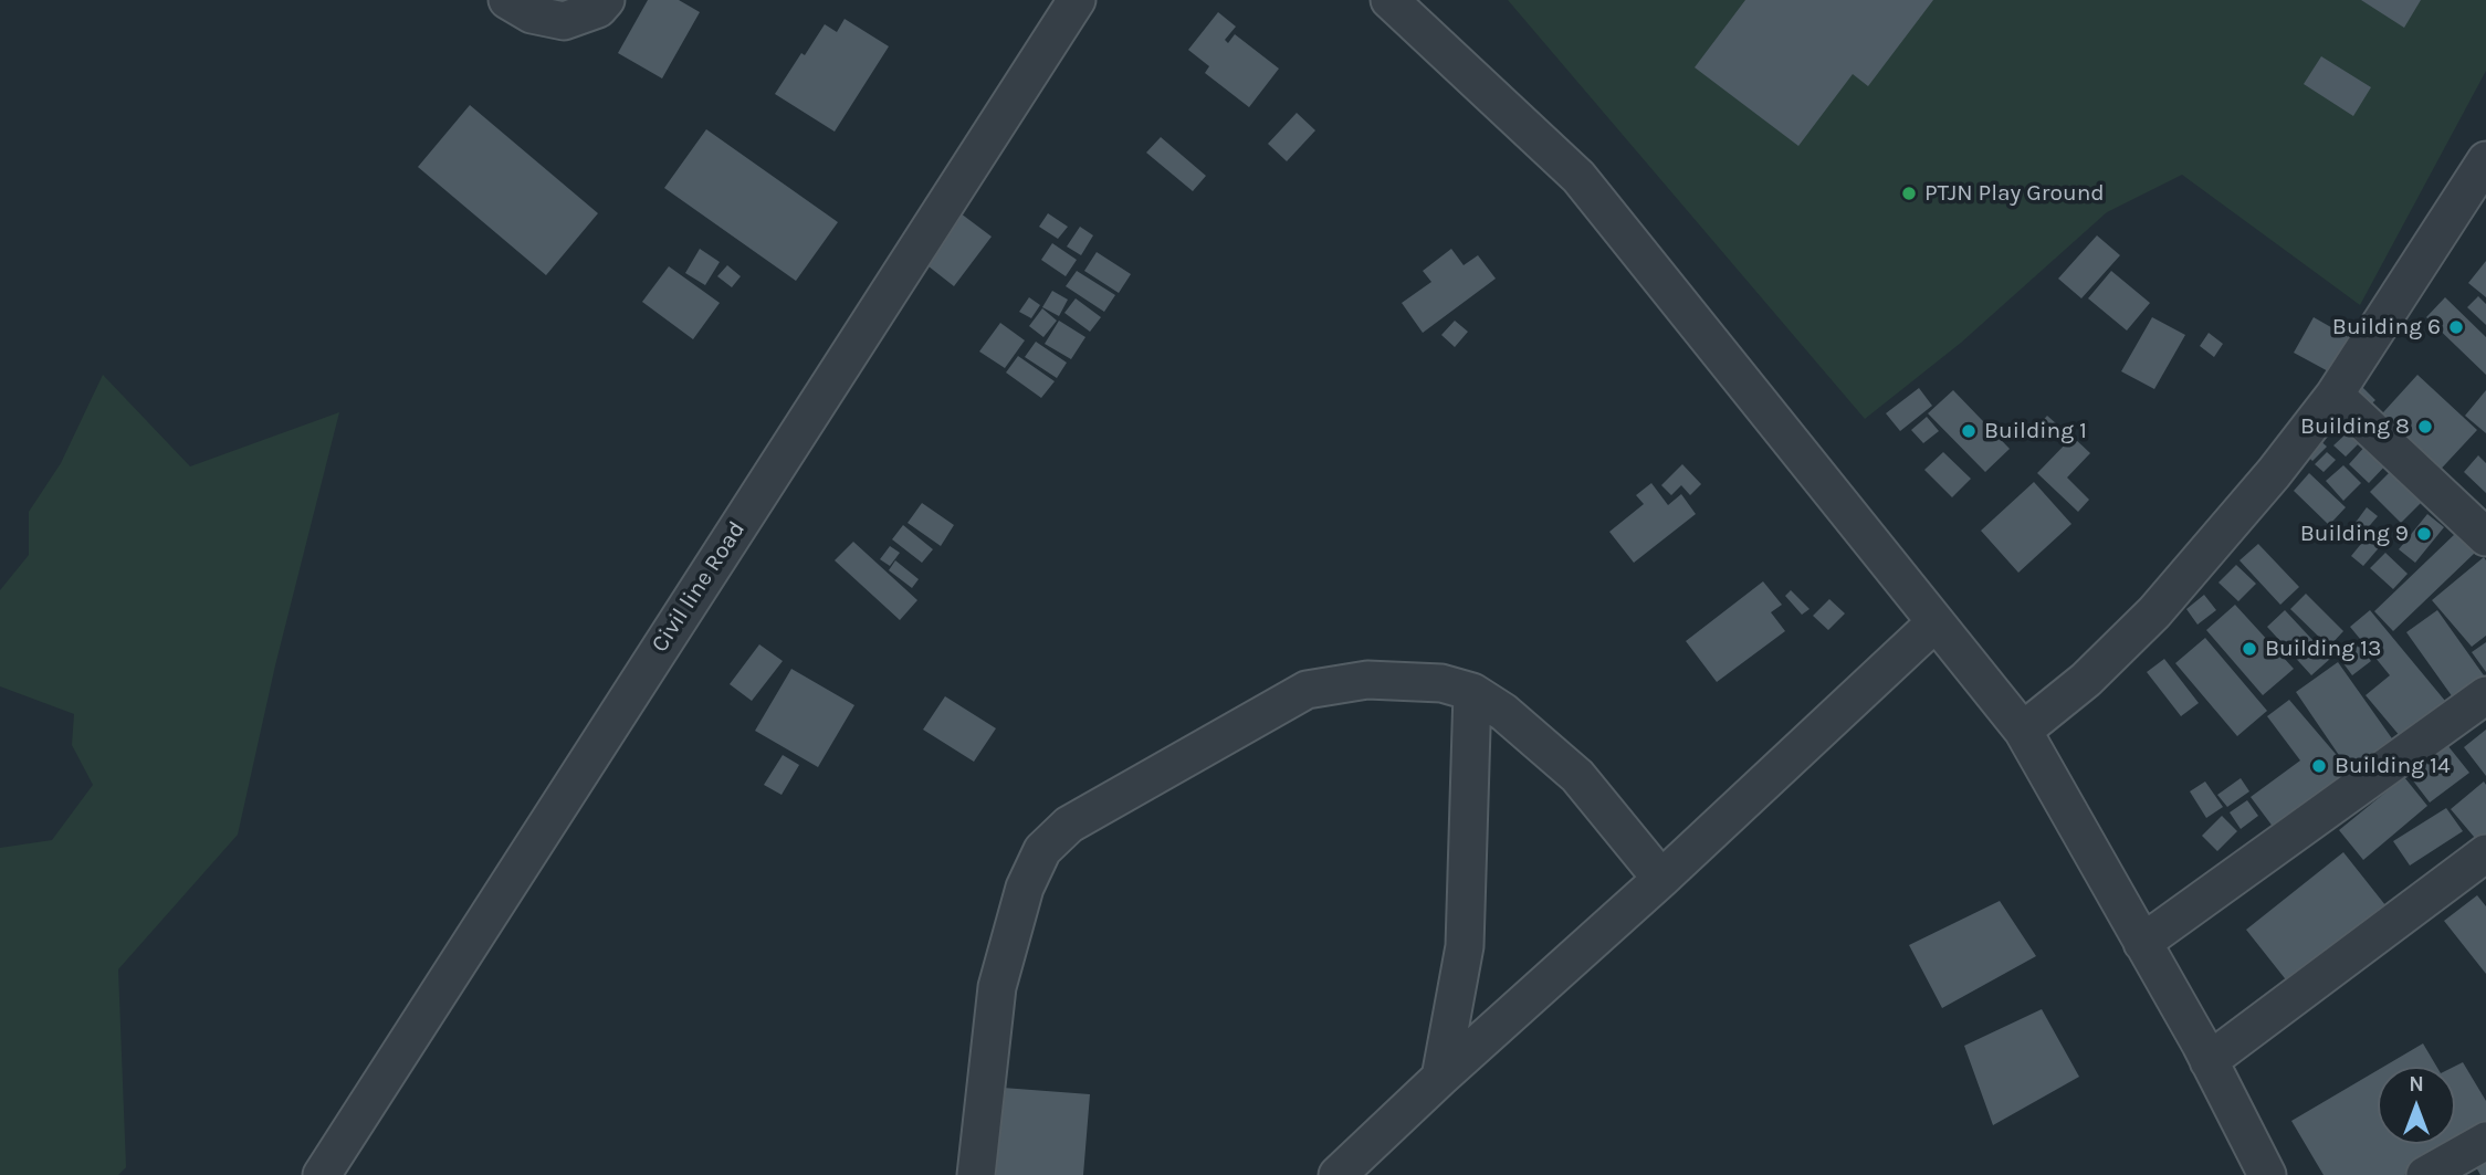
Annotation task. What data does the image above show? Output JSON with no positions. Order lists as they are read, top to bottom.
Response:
{
  "streets": {
    "street": ["Civil line Road"]
  },
  "places": [
    "PTJN Play Ground",
    "Building 6",
    "Building 8",
    "Building 1",
    "Building 9",
    "Building 13",
    "Building 14"
  ],
  "north": "top"
}
